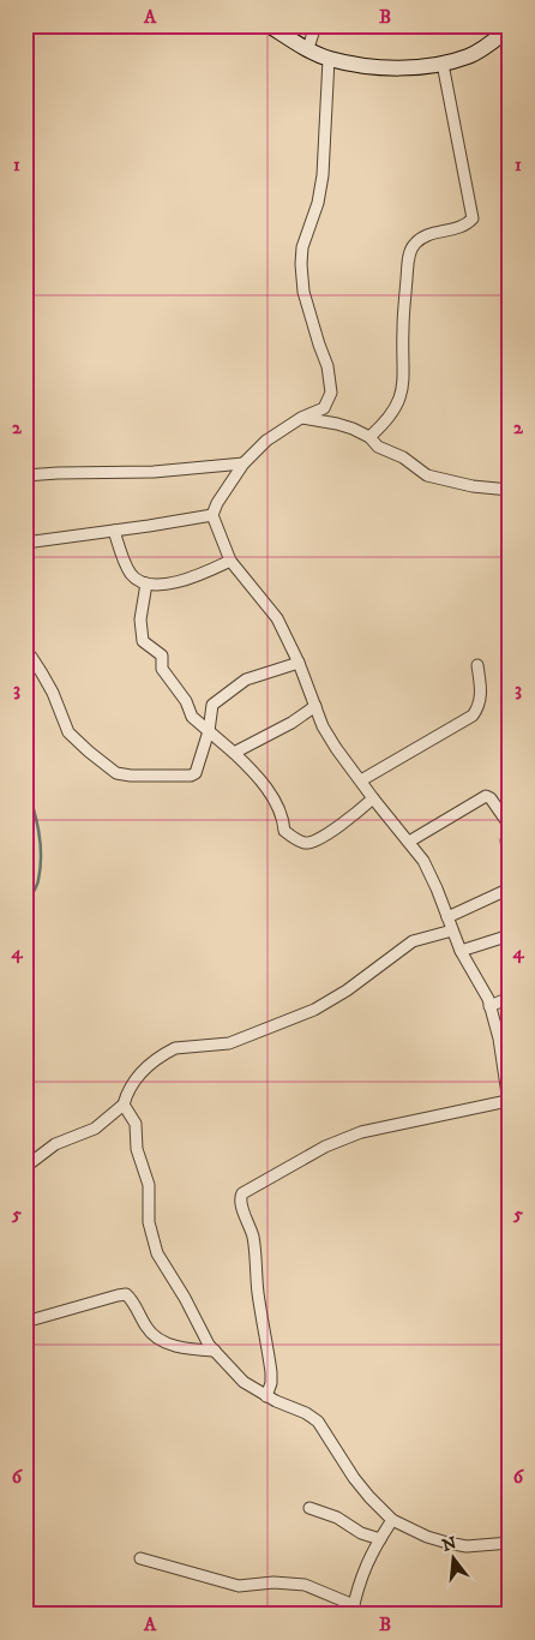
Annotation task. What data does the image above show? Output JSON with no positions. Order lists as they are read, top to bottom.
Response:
{
  "north": "top",
  "grid": {
    "columns": ["A", "B"],
    "rows": [
      "1",
      "2",
      "3",
      "4",
      "5",
      "6"
    ]
  }
}
